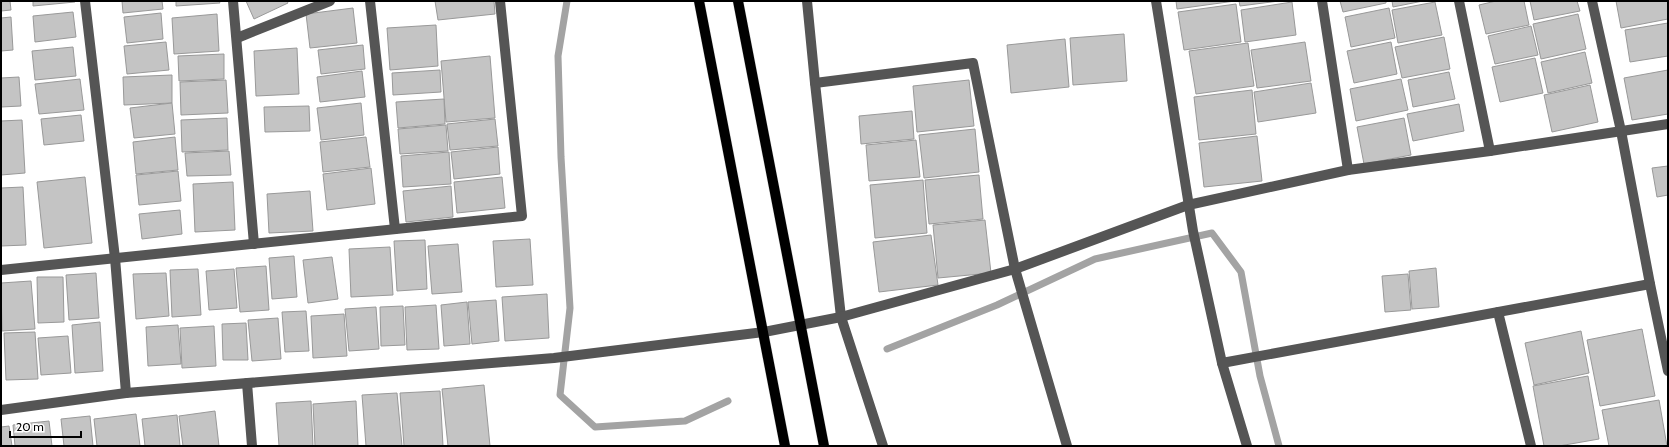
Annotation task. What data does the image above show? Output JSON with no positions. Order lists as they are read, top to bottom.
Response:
{
  "scale_bar": "20 m"
}
